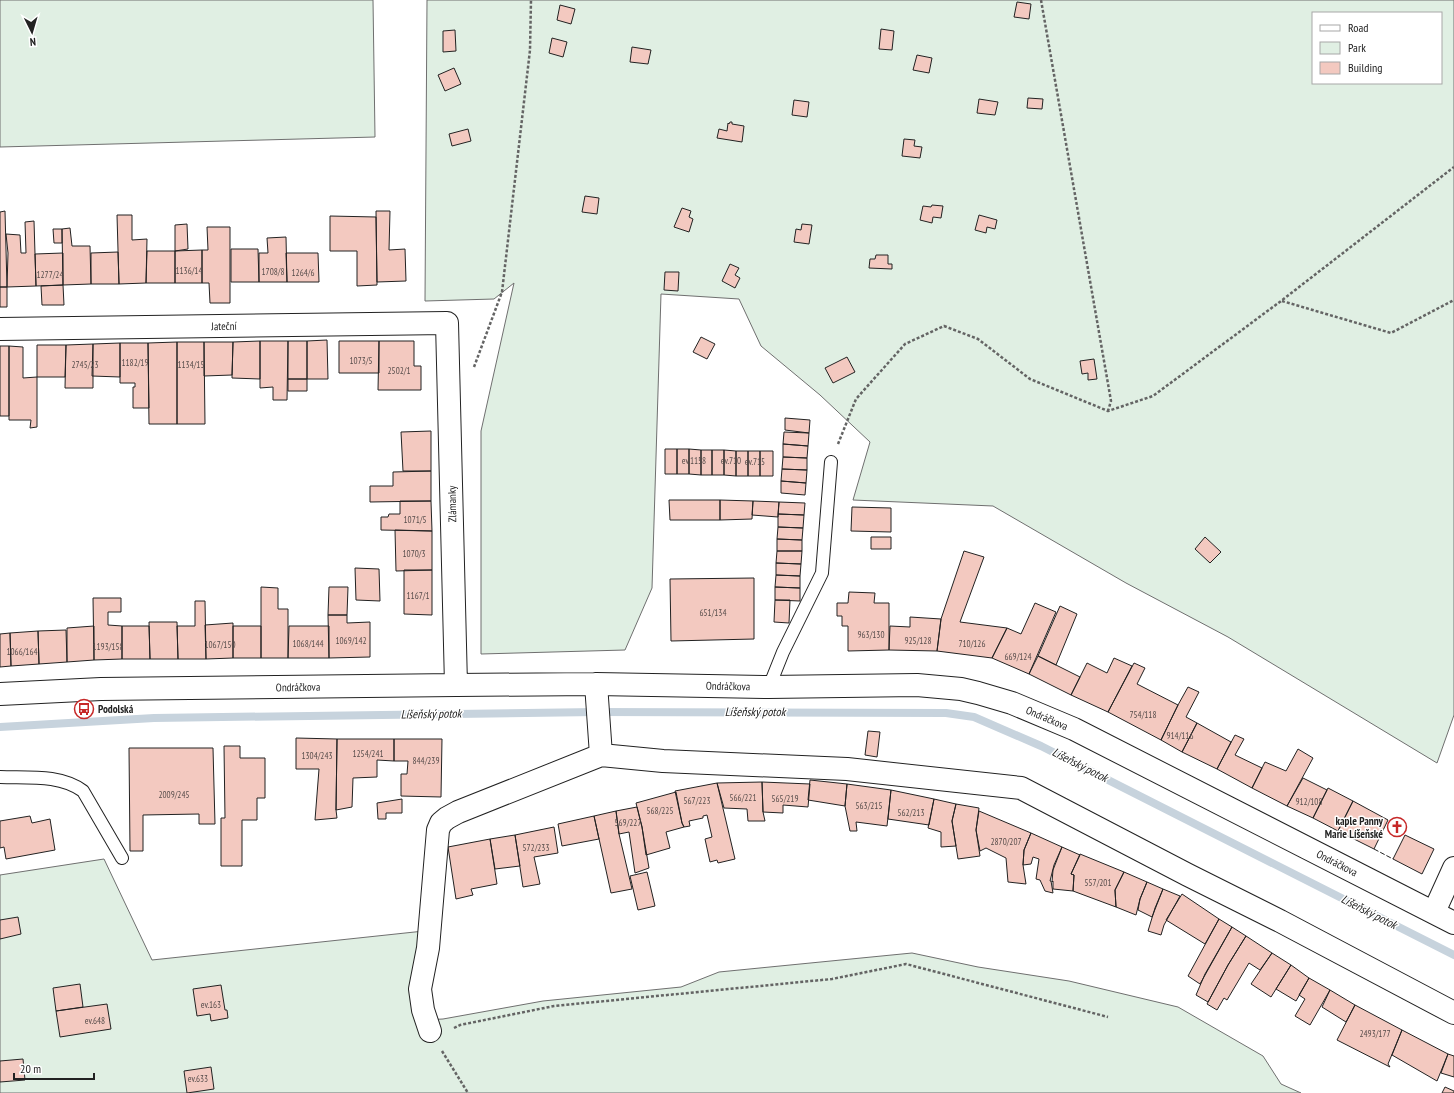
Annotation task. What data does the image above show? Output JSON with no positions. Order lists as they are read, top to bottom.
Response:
{
  "streets": {
    "street": ["Jateční", "Zlámanky", "Ondráčkova"]
  },
  "crossings": [
    ["Jateční", "Zlámanky"],
    ["Zlámanky", "Ondráčkova"]
  ],
  "water": ["Líšeňský potok"],
  "places": {
    "bus stop": ["Podolská"],
    "church": ["kaple Panny Marie Líšeňské"]
  },
  "house_numbers": [
    "1136/14",
    "1708/8",
    "1264/6",
    "1277/24",
    "1073/5",
    "1182/19",
    "2745/23",
    "1134/15",
    "2502/1",
    "ev.1158",
    "ev.710",
    "ev.715",
    "1071/5",
    "1070/3",
    "1167/1",
    "651/134",
    "963/130",
    "1069/142",
    "925/128",
    "1068/144",
    "710/126",
    "1067/150",
    "1193/158",
    "1066/164",
    "669/124",
    "754/118",
    "914/116",
    "1254/241",
    "1304/243",
    "844/239",
    "2009/245",
    "566/221",
    "565/219",
    "567/223",
    "912/108",
    "563/215",
    "568/225",
    "562/213",
    "569/227",
    "2870/207",
    "572/233",
    "557/201",
    "ev.163",
    "ev.648",
    "2493/177",
    "ev.633"
  ],
  "legend": ["Road", "Park", "Building"],
  "scale_bar": "20 m",
  "north": "bottom"
}
